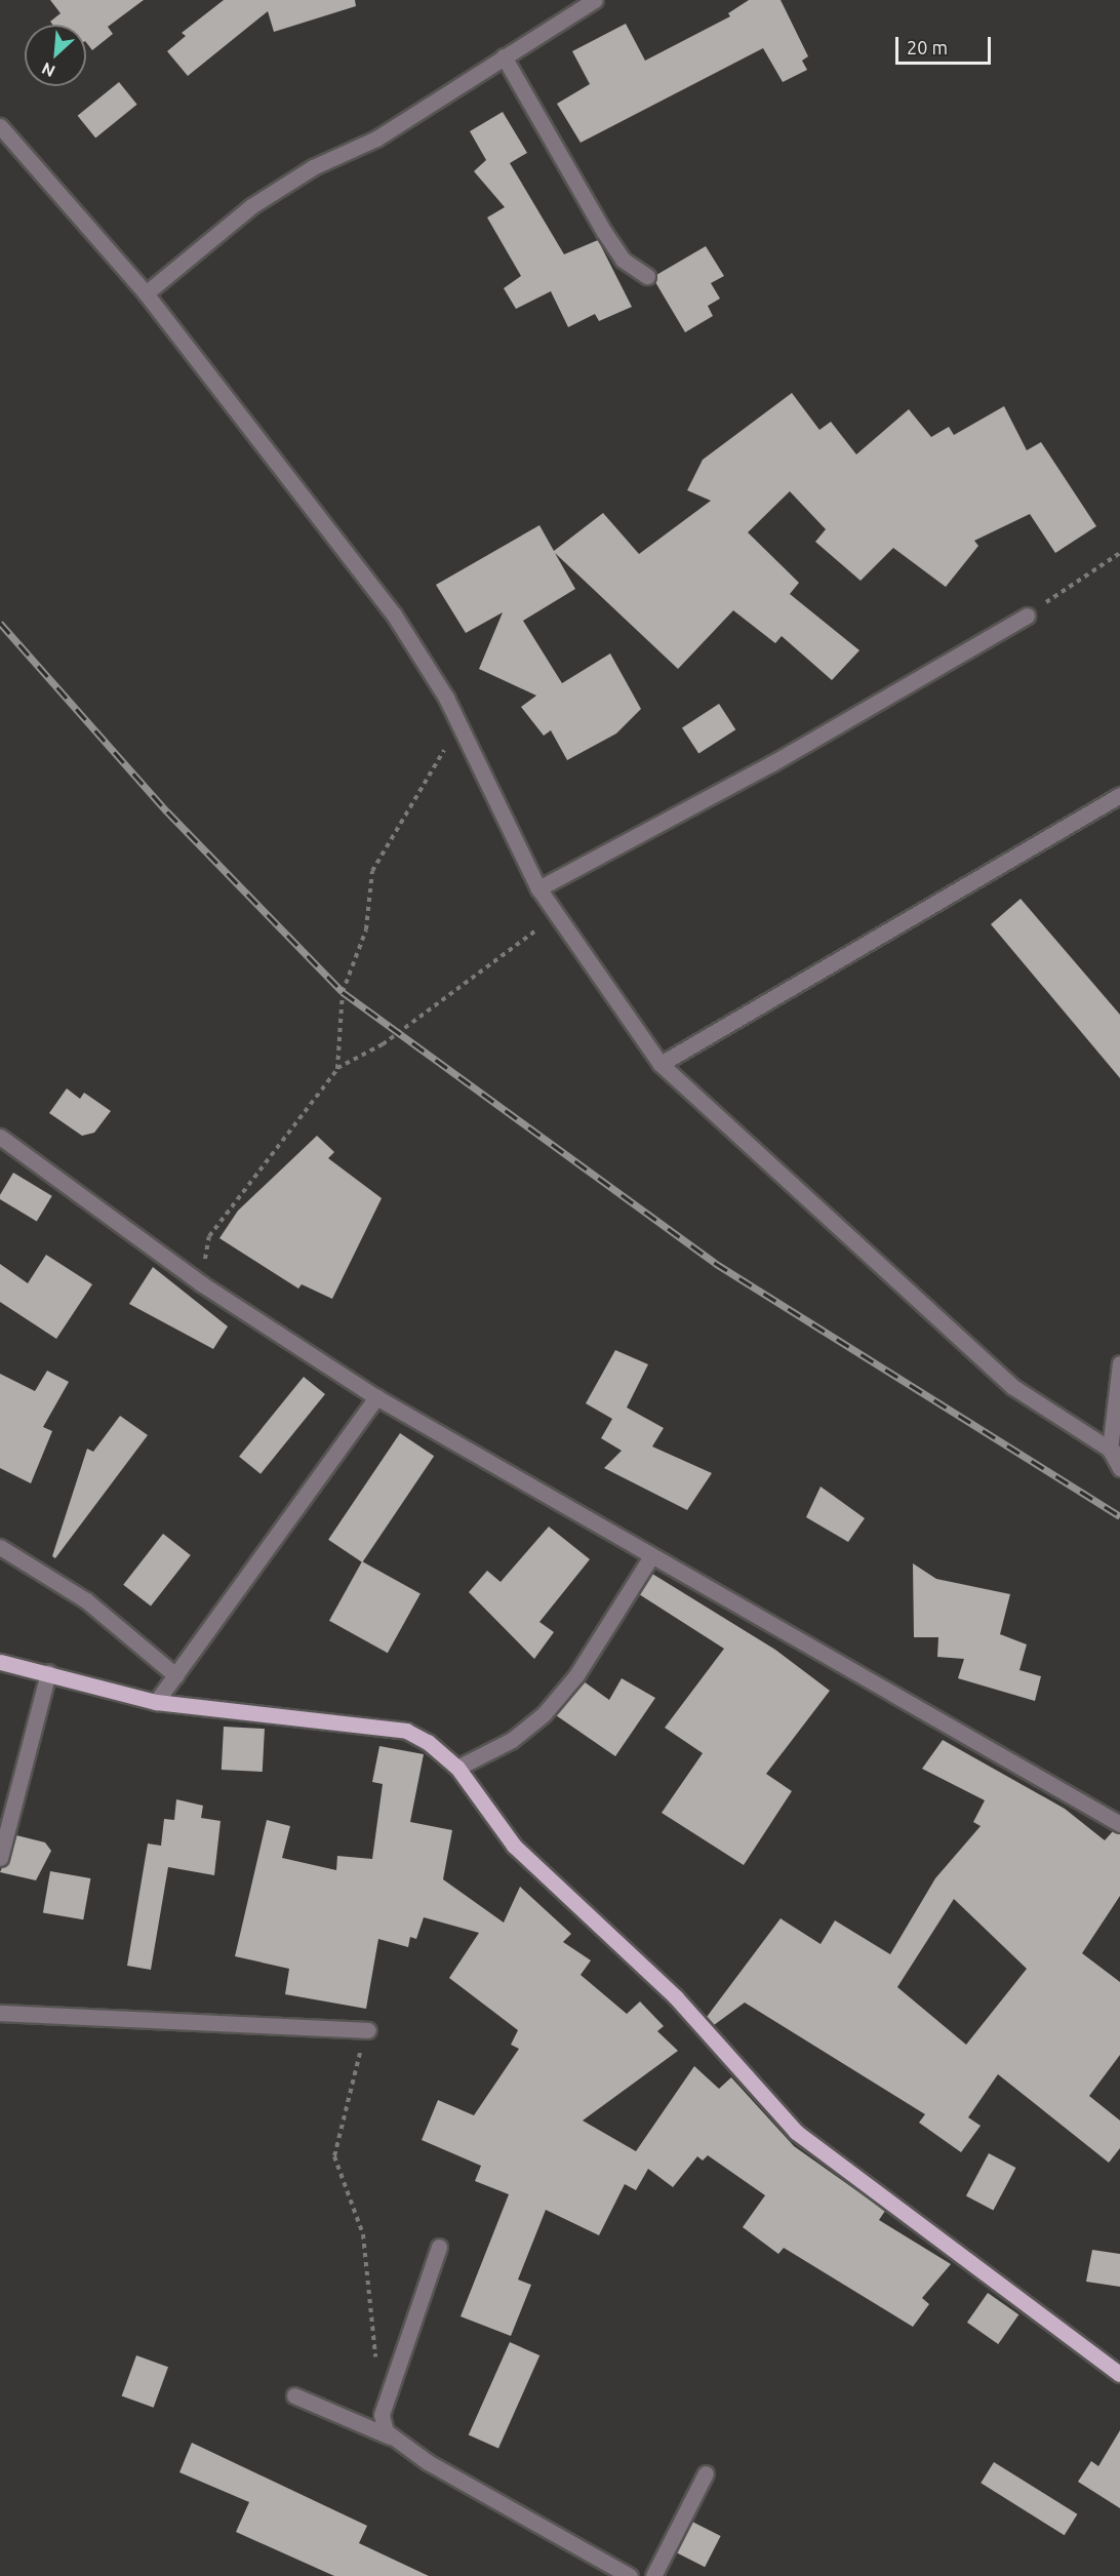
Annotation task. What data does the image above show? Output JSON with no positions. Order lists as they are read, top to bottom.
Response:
{
  "scale_bar": "20 m",
  "north": "bottom left"
}
